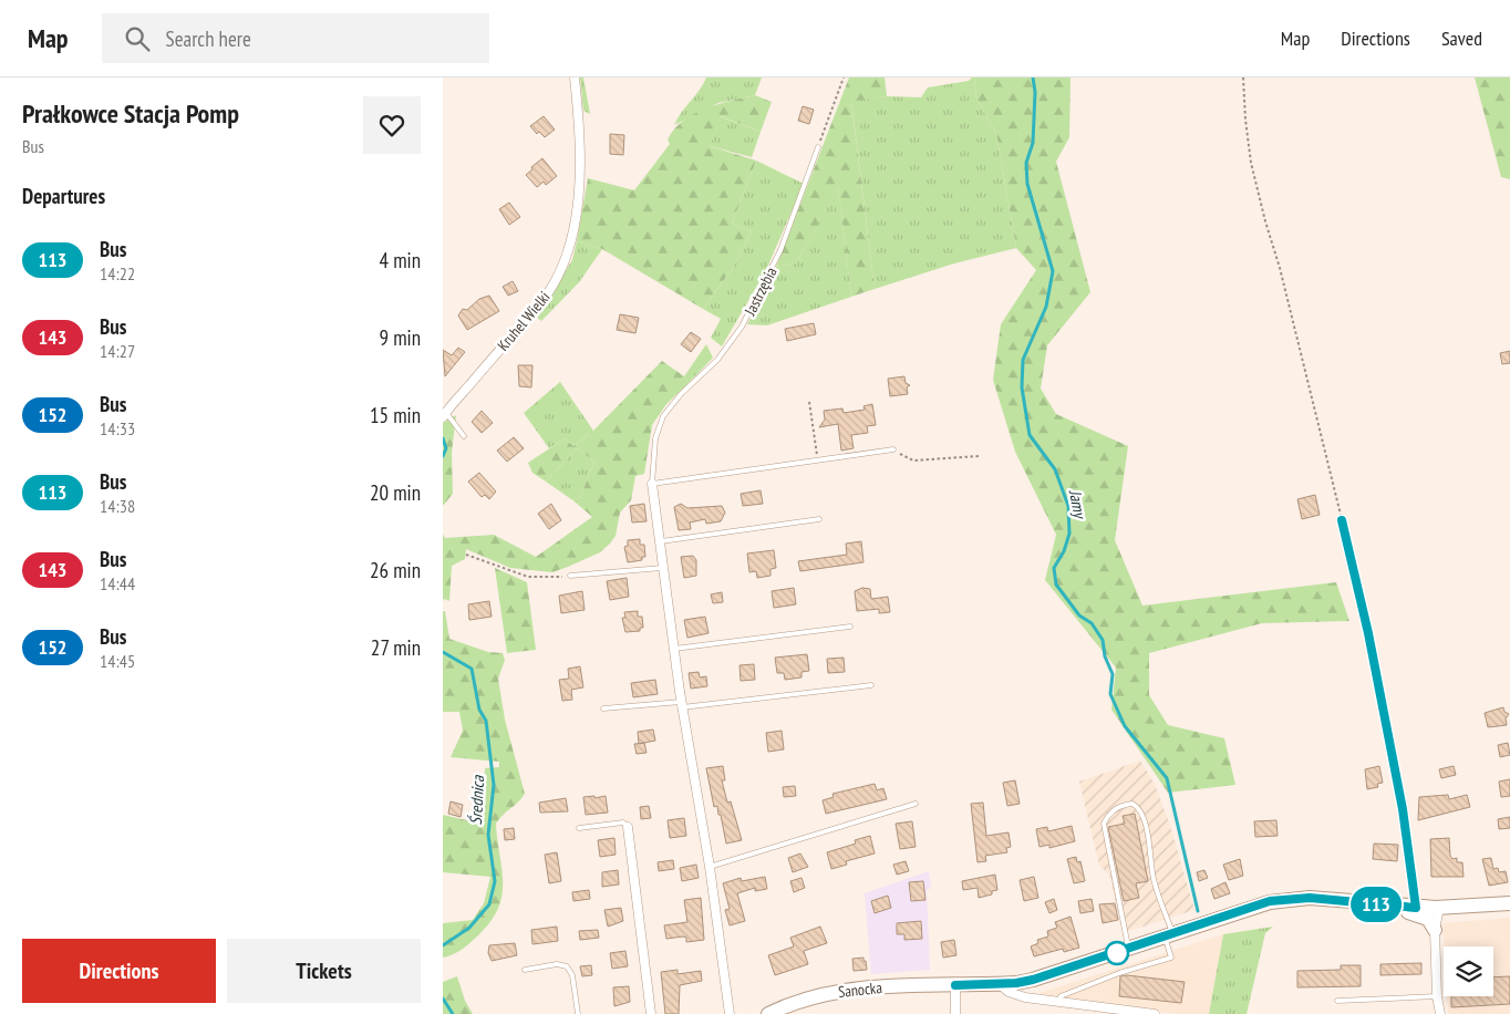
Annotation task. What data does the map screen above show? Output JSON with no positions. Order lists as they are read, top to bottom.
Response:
{
  "streets": {
    "main road": ["Sanocka"],
    "street": ["Kruhel Wielki"],
    "lane": ["Jastrzębia"]
  },
  "water": ["Jamy", "Średnica"],
  "lines": ["bus line 113"],
  "page": {
    "header": "Map",
    "search": "Search here",
    "nav": ["Map", "Directions", "Saved"],
    "heading": [
      ["Prałkowce Stacja Pomp", "Bus"],
      "Departures"
    ],
    "on_map": "113",
    "list": [
      {
        "mark": "113",
        "name": "Bus",
        "note": "14:22",
        "value": "4 min"
      },
      {
        "mark": "143",
        "name": "Bus",
        "note": "14:27",
        "value": "9 min"
      },
      {
        "mark": "152",
        "name": "Bus",
        "note": "14:33",
        "value": "15 min"
      },
      {
        "mark": "113",
        "name": "Bus",
        "note": "14:38",
        "value": "20 min"
      },
      {
        "mark": "143",
        "name": "Bus",
        "note": "14:44",
        "value": "26 min"
      },
      {
        "mark": "152",
        "name": "Bus",
        "note": "14:45",
        "value": "27 min"
      }
    ],
    "buttons": ["Directions", "Tickets"]
  }
}
